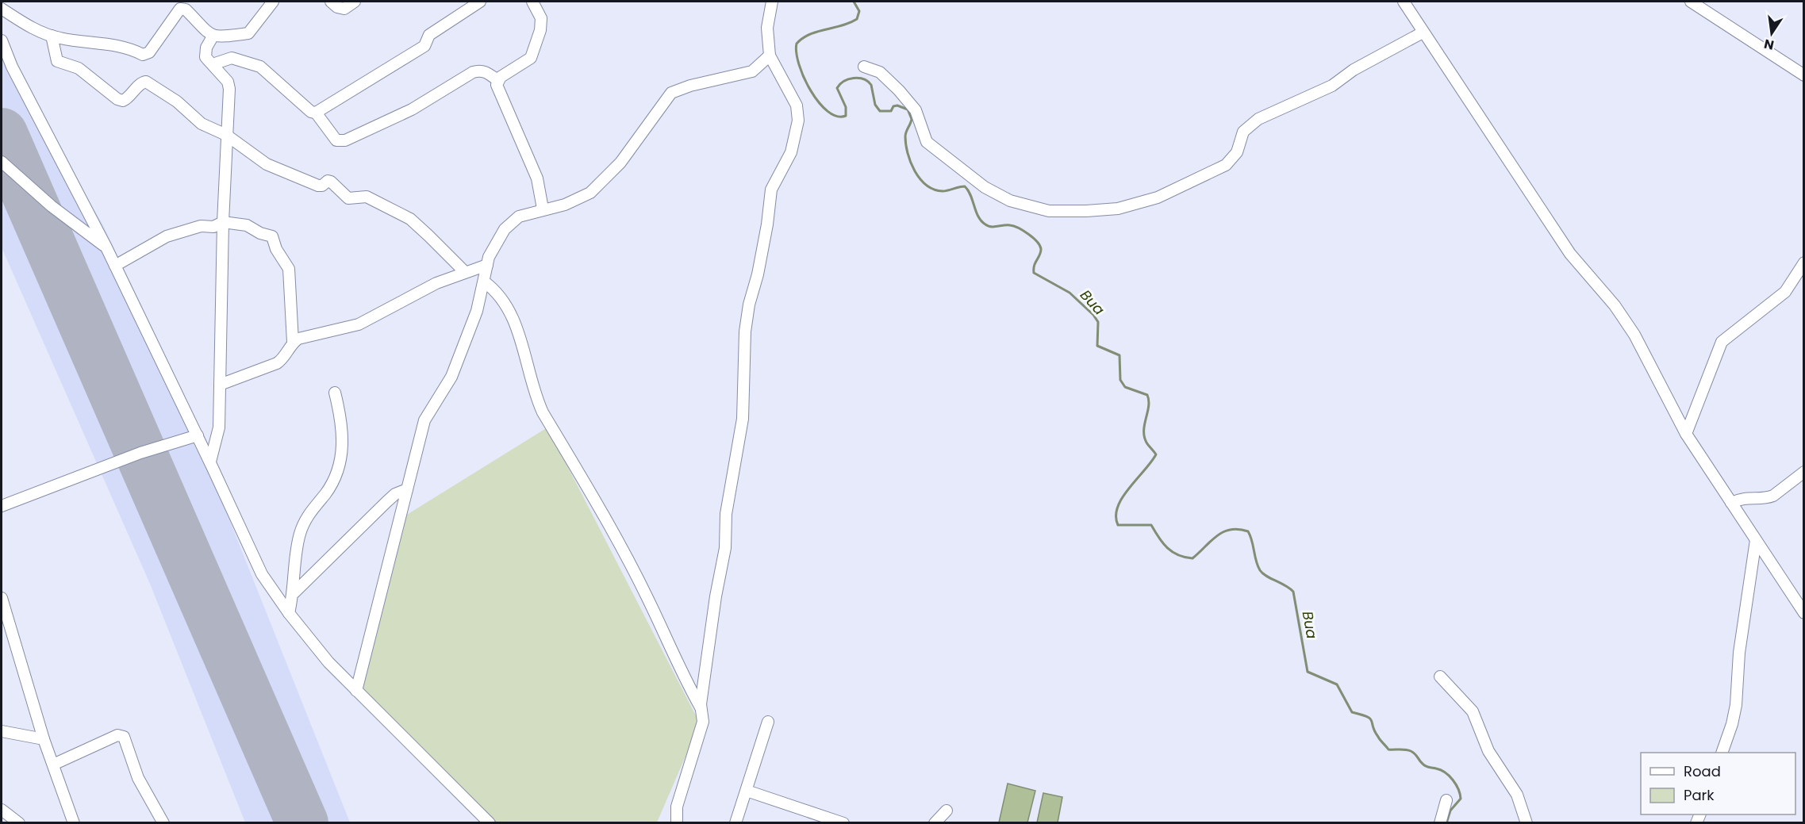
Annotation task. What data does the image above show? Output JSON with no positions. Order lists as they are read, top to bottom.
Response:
{
  "water": ["Bua"],
  "legend": ["Road", "Park"],
  "north": "bottom"
}
